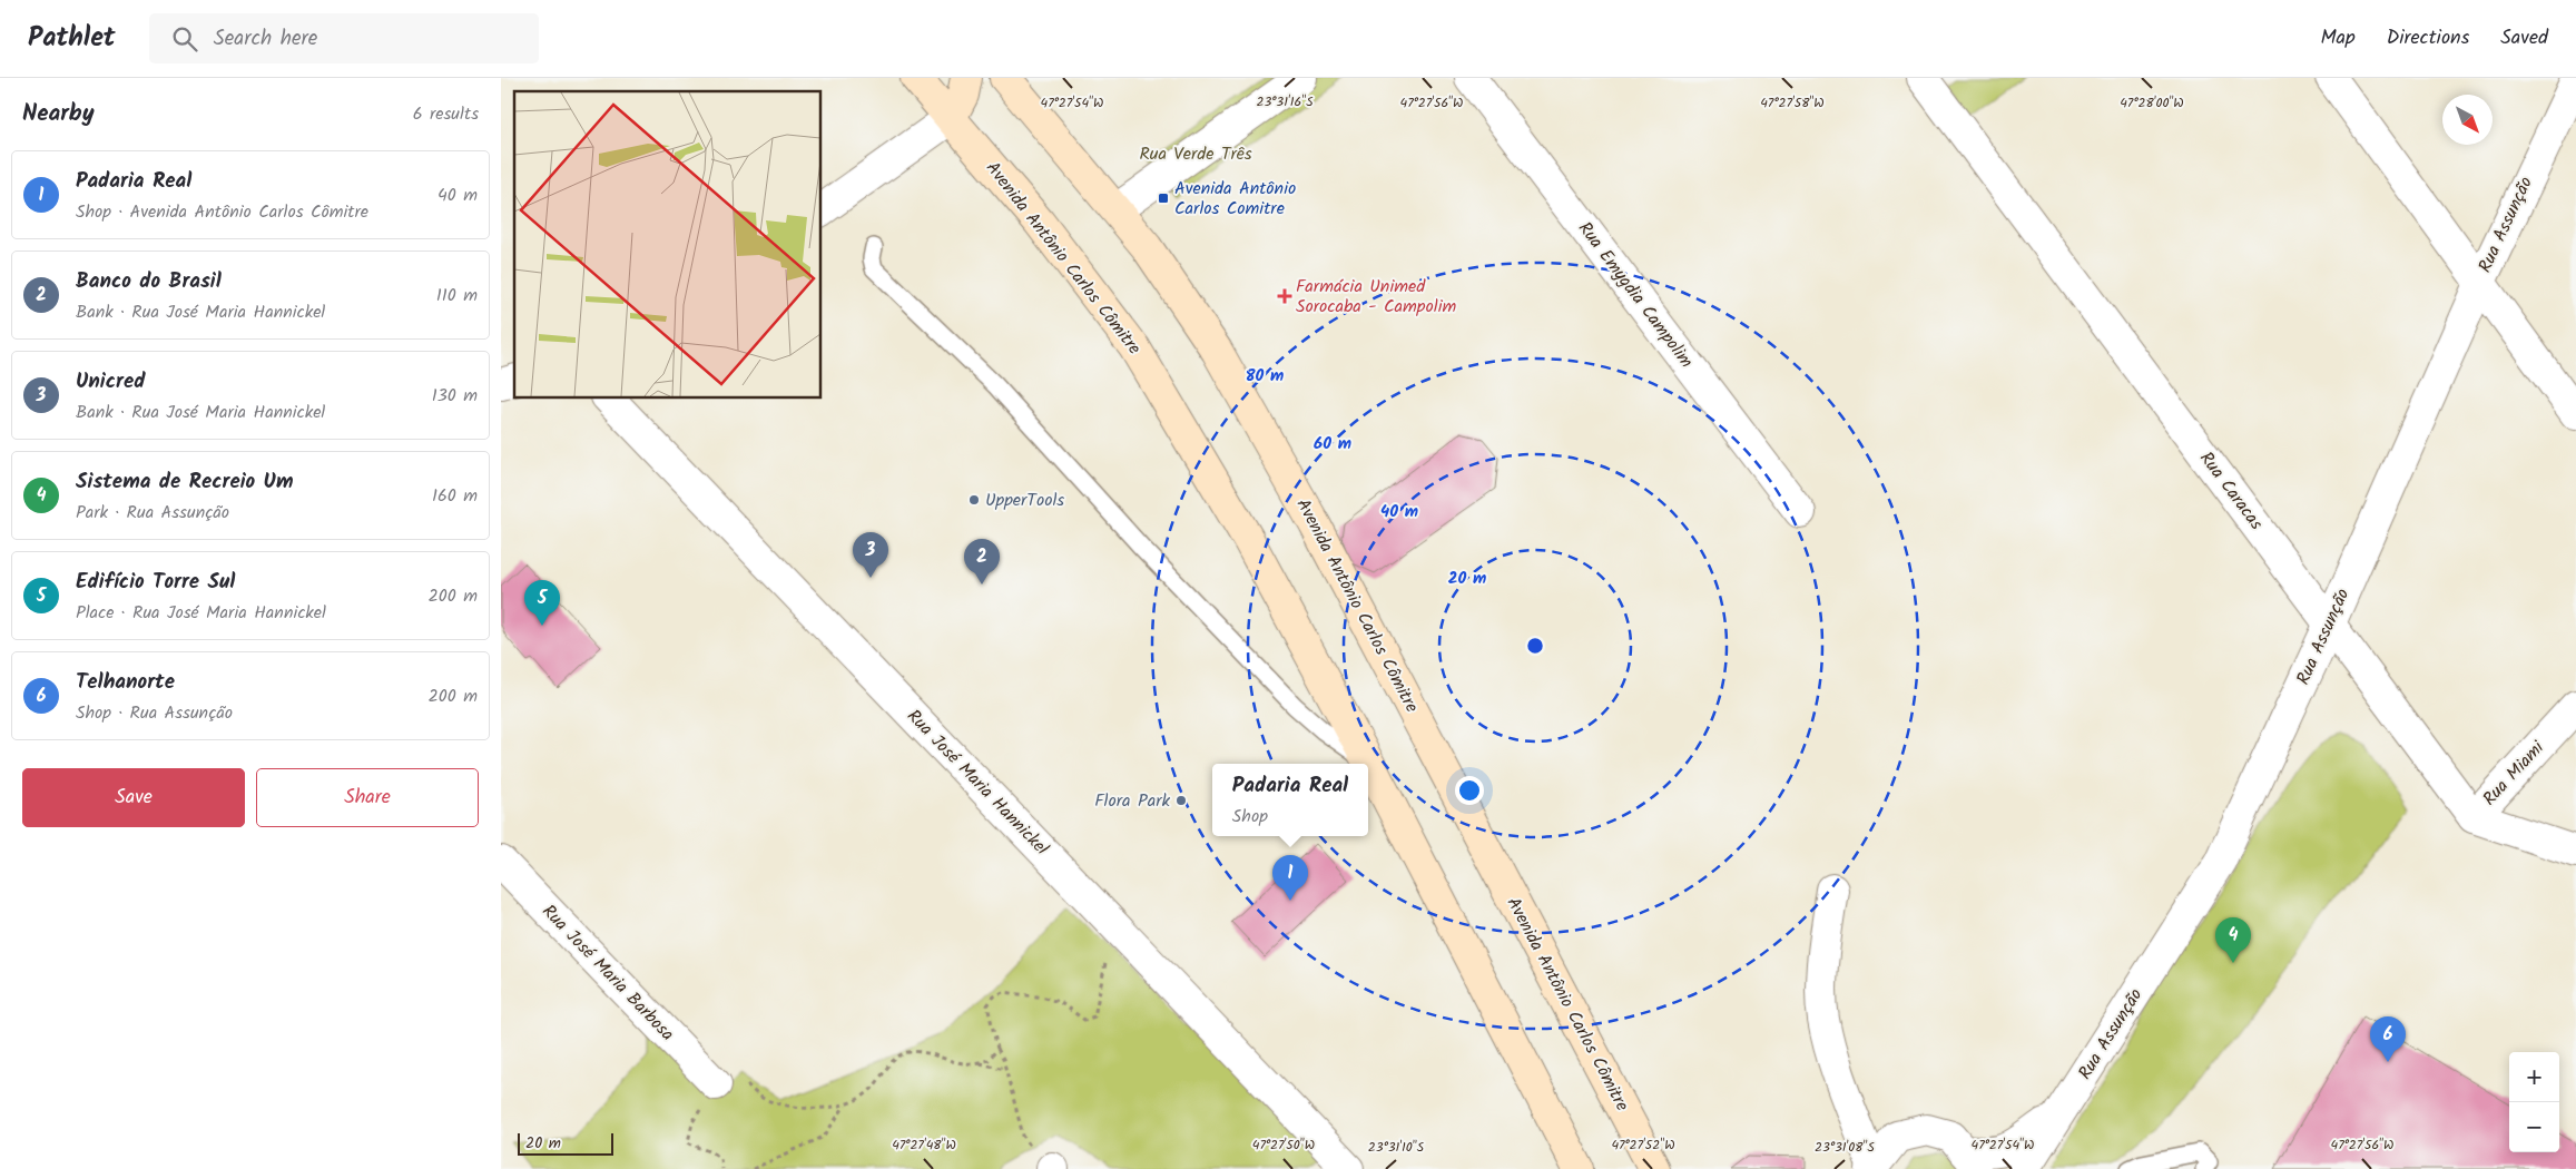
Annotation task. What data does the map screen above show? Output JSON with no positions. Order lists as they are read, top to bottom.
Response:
{
  "streets": {
    "main road": ["Avenida Antônio Carlos Cômitre"],
    "street": [
      "Rua Assunção",
      "Rua Emygdia Campolim",
      "Rua Caracas",
      "Rua Miami",
      "Rua José Maria Hannickel",
      "Rua José Maria Barbosa"
    ]
  },
  "crossings": [
    ["Rua Assunção", "Rua Caracas"],
    ["Rua Caracas", "Rua Miami"]
  ],
  "parks": ["Rua Verde Três"],
  "places": {
    "transit": ["Avenida Antônio Carlos Comitre"],
    "health": ["Farmácia Unimed Sorocaba - Campolim"],
    "other": ["UpperTools", "Flora Park"]
  },
  "scale_bar": "20 m",
  "north": "bottom right",
  "page": {
    "header": "Pathlet",
    "search": "Search here",
    "nav": ["Map", "Directions", "Saved"],
    "heading": ["Nearby", "6 results"],
    "list": [
      {
        "mark": "1",
        "name": "Padaria Real",
        "note": "Shop · Avenida Antônio Carlos Cômitre",
        "value": "40 m"
      },
      {
        "mark": "2",
        "name": "Banco do Brasil",
        "note": "Bank · Rua José Maria Hannickel",
        "value": "110 m"
      },
      {
        "mark": "3",
        "name": "Unicred",
        "note": "Bank · Rua José Maria Hannickel",
        "value": "130 m"
      },
      {
        "mark": "4",
        "name": "Sistema de Recreio Um",
        "note": "Park · Rua Assunção",
        "value": "160 m"
      },
      {
        "mark": "5",
        "name": "Edifício Torre Sul",
        "note": "Place · Rua José Maria Hannickel",
        "value": "200 m"
      },
      {
        "mark": "6",
        "name": "Telhanorte",
        "note": "Shop · Rua Assunção",
        "value": "200 m"
      }
    ],
    "pins": [
      "3",
      "2",
      "5",
      "1",
      "4",
      "6"
    ],
    "buttons": ["Save", "Share"],
    "popup": ["Padaria Real", "Shop"],
    "map_buttons": ["+", "−"],
    "scale": "20 m"
  },
  "coordinates": [
    "23°31'16\"S",
    "47°27'56\"W",
    "47°27'58\"W",
    "47°28'00\"W",
    "47°27'54\"W",
    "47°27'48\"W",
    "47°27'50\"W",
    "47°27'52\"W",
    "23°31'10\"S",
    "23°31'08\"S"
  ],
  "rings": [
    "80 m",
    "60 m",
    "40 m",
    "20 m"
  ]
}
